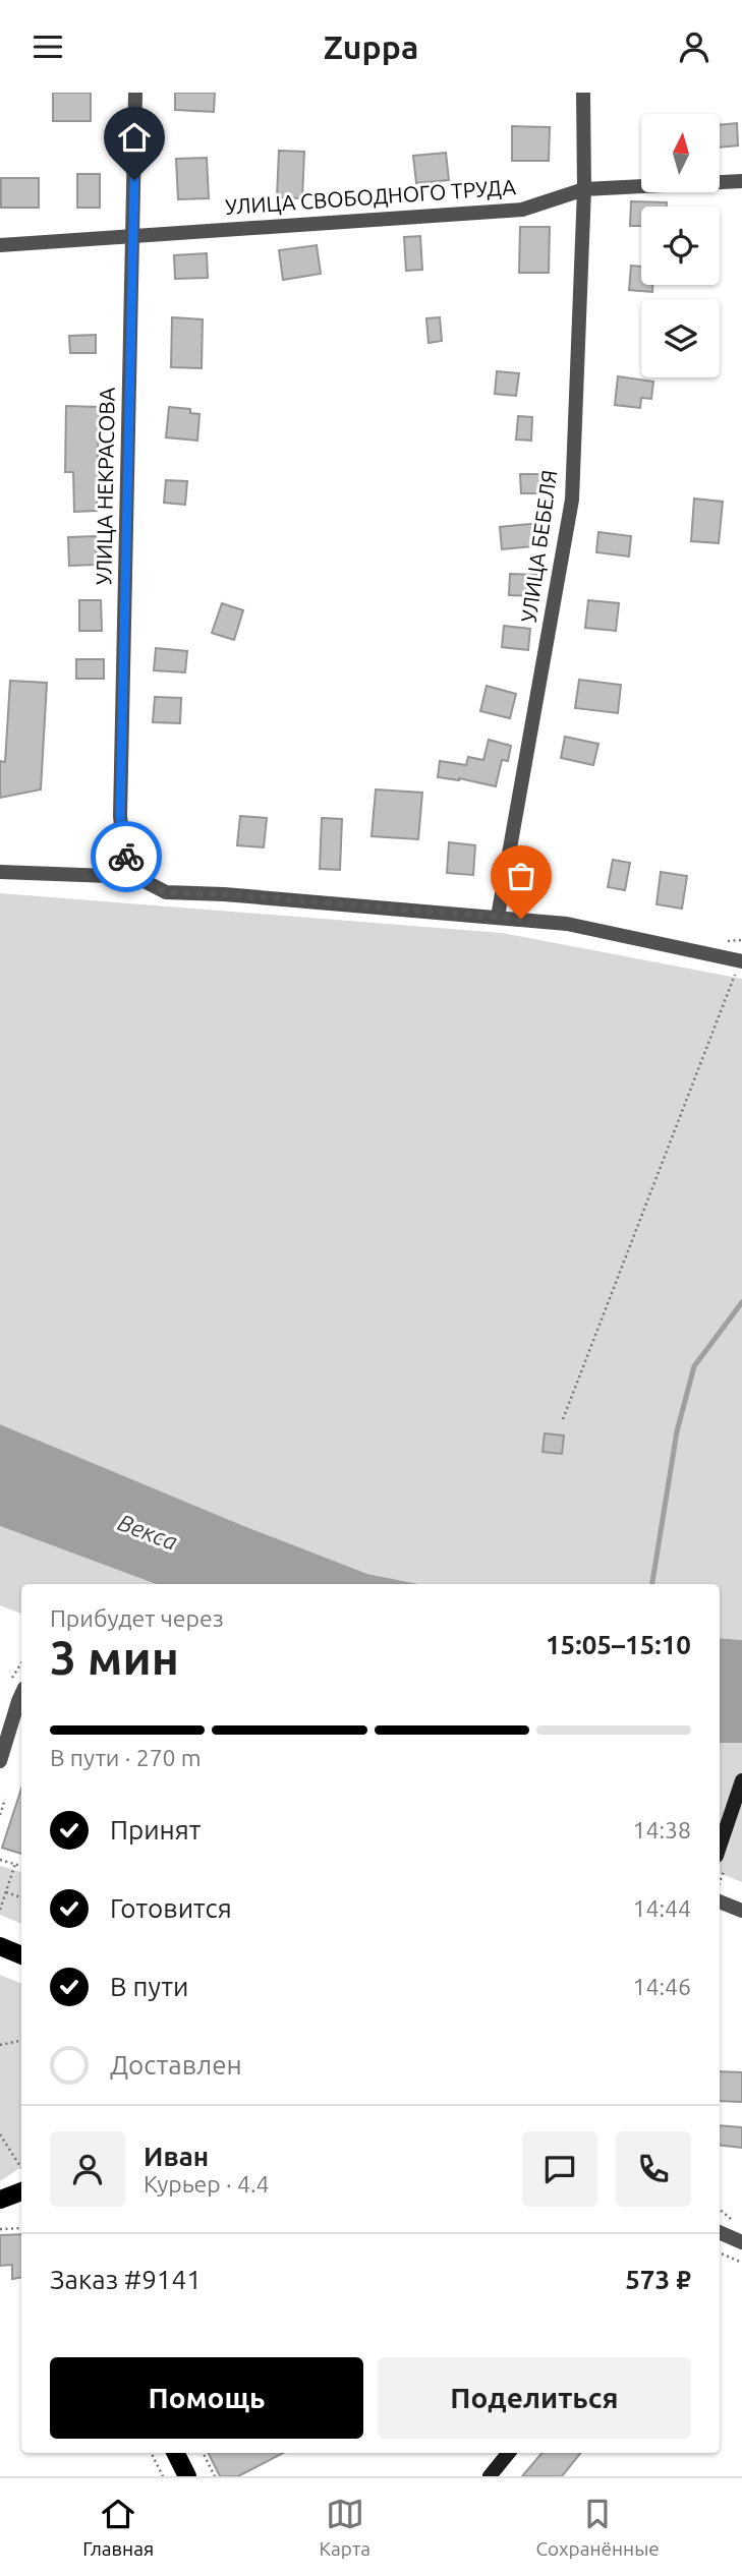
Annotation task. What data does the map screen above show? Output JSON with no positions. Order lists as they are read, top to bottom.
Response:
{
  "streets": {
    "street": ["УЛИЦА СВОБОДНОГО ТРУДА", "УЛИЦА НЕКРАСОВА", "УЛИЦА БЕБЕЛЯ"]
  },
  "crossings": [
    ["УЛИЦА СВОБОДНОГО ТРУДА", "УЛИЦА НЕКРАСОВА"],
    ["УЛИЦА СВОБОДНОГО ТРУДА", "УЛИЦА БЕБЕЛЯ"]
  ],
  "water": ["Векса"],
  "north": "top",
  "page": {
    "header": "Zuppa",
    "heading": ["3 мин", "Прибудет через", "15:05–15:10"],
    "panel": [
      "Иван",
      "Курьер · 4.4",
      "Заказ #9141",
      "573 ₽"
    ],
    "bar": "В пути · 270 m",
    "list": [
      ["Принят", "14:38"],
      ["Готовится", "14:44"],
      ["В пути", "14:46"],
      "Доставлен"
    ],
    "buttons": ["Помощь", "Поделиться"],
    "tabs": ["Главная", "Карта", "Сохранённые"]
  }
}
